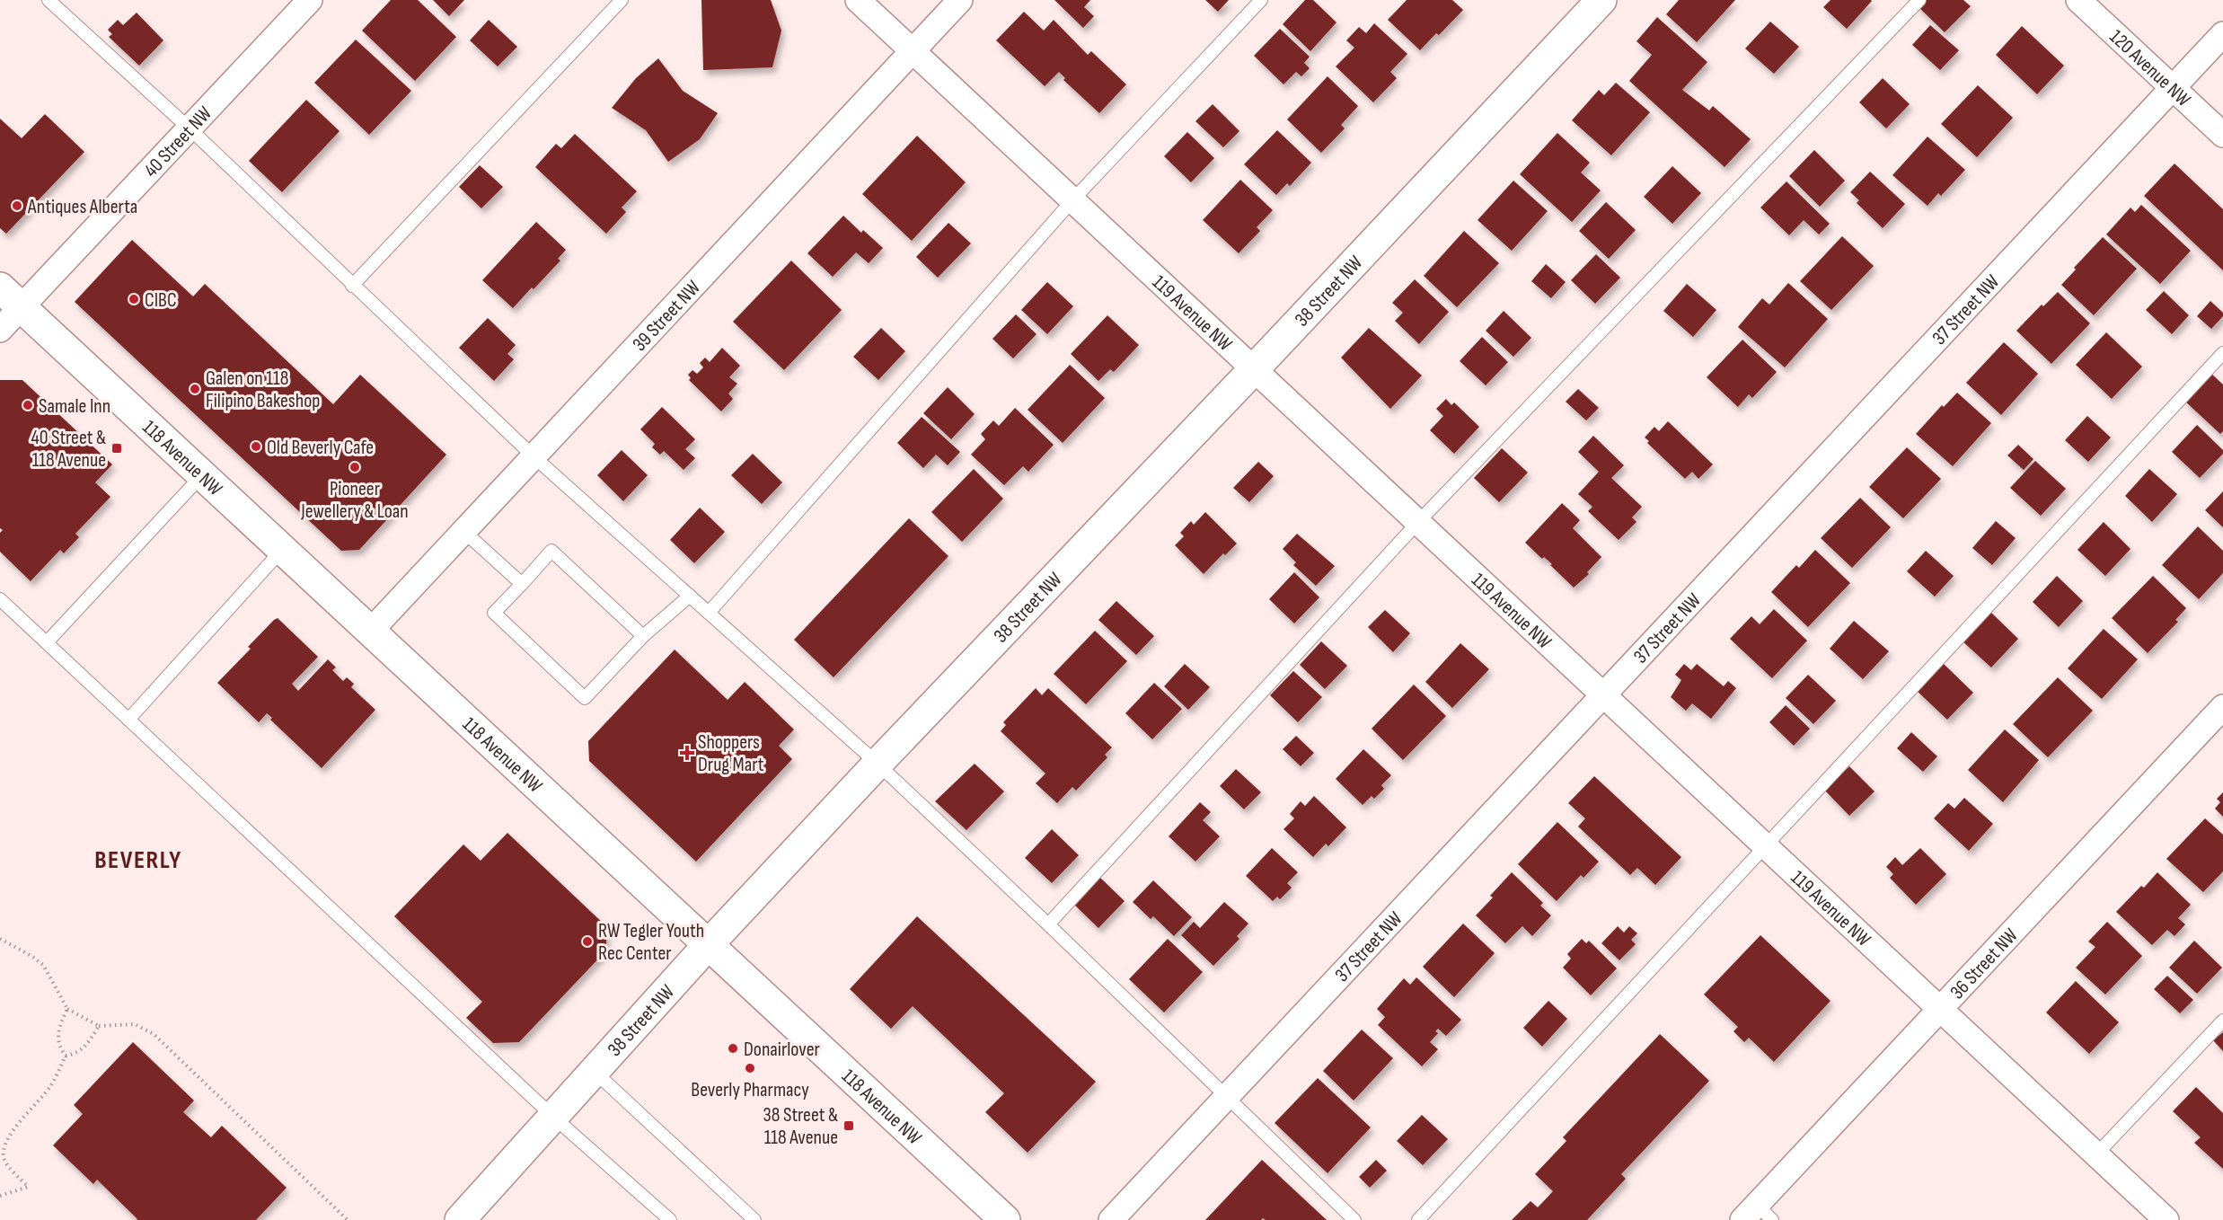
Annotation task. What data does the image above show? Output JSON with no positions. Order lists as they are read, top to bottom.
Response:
{
  "streets": {
    "street": [
      "120 Avenue NW",
      "40 Street NW",
      "38 Street NW",
      "37 Street NW",
      "119 Avenue NW",
      "39 Street NW",
      "118 Avenue NW",
      "36 Street NW"
    ]
  },
  "crossings": [
    ["120 Avenue NW", "37 Street NW"],
    ["40 Street NW", "118 Avenue NW"],
    ["38 Street NW", "119 Avenue NW"],
    ["38 Street NW", "118 Avenue NW"],
    ["37 Street NW", "119 Avenue NW"],
    ["119 Avenue NW", "39 Street NW"],
    ["119 Avenue NW", "36 Street NW"],
    ["39 Street NW", "118 Avenue NW"]
  ],
  "districts": ["BEVERLY"],
  "places": {
    "other": [
      "Antiques Alberta",
      "CIBC",
      "Galen on 118 Filipino Bakeshop",
      "Samale Inn",
      "Old Beverly Cafe",
      "Pioneer Jewellery & Loan",
      "RW Tegler Youth Rec Center",
      "Donairlover",
      "Beverly Pharmacy"
    ],
    "transit": ["40 Street & 118 Avenue", "38 Street & 118 Avenue"],
    "health": ["Shoppers Drug Mart"]
  }
}
